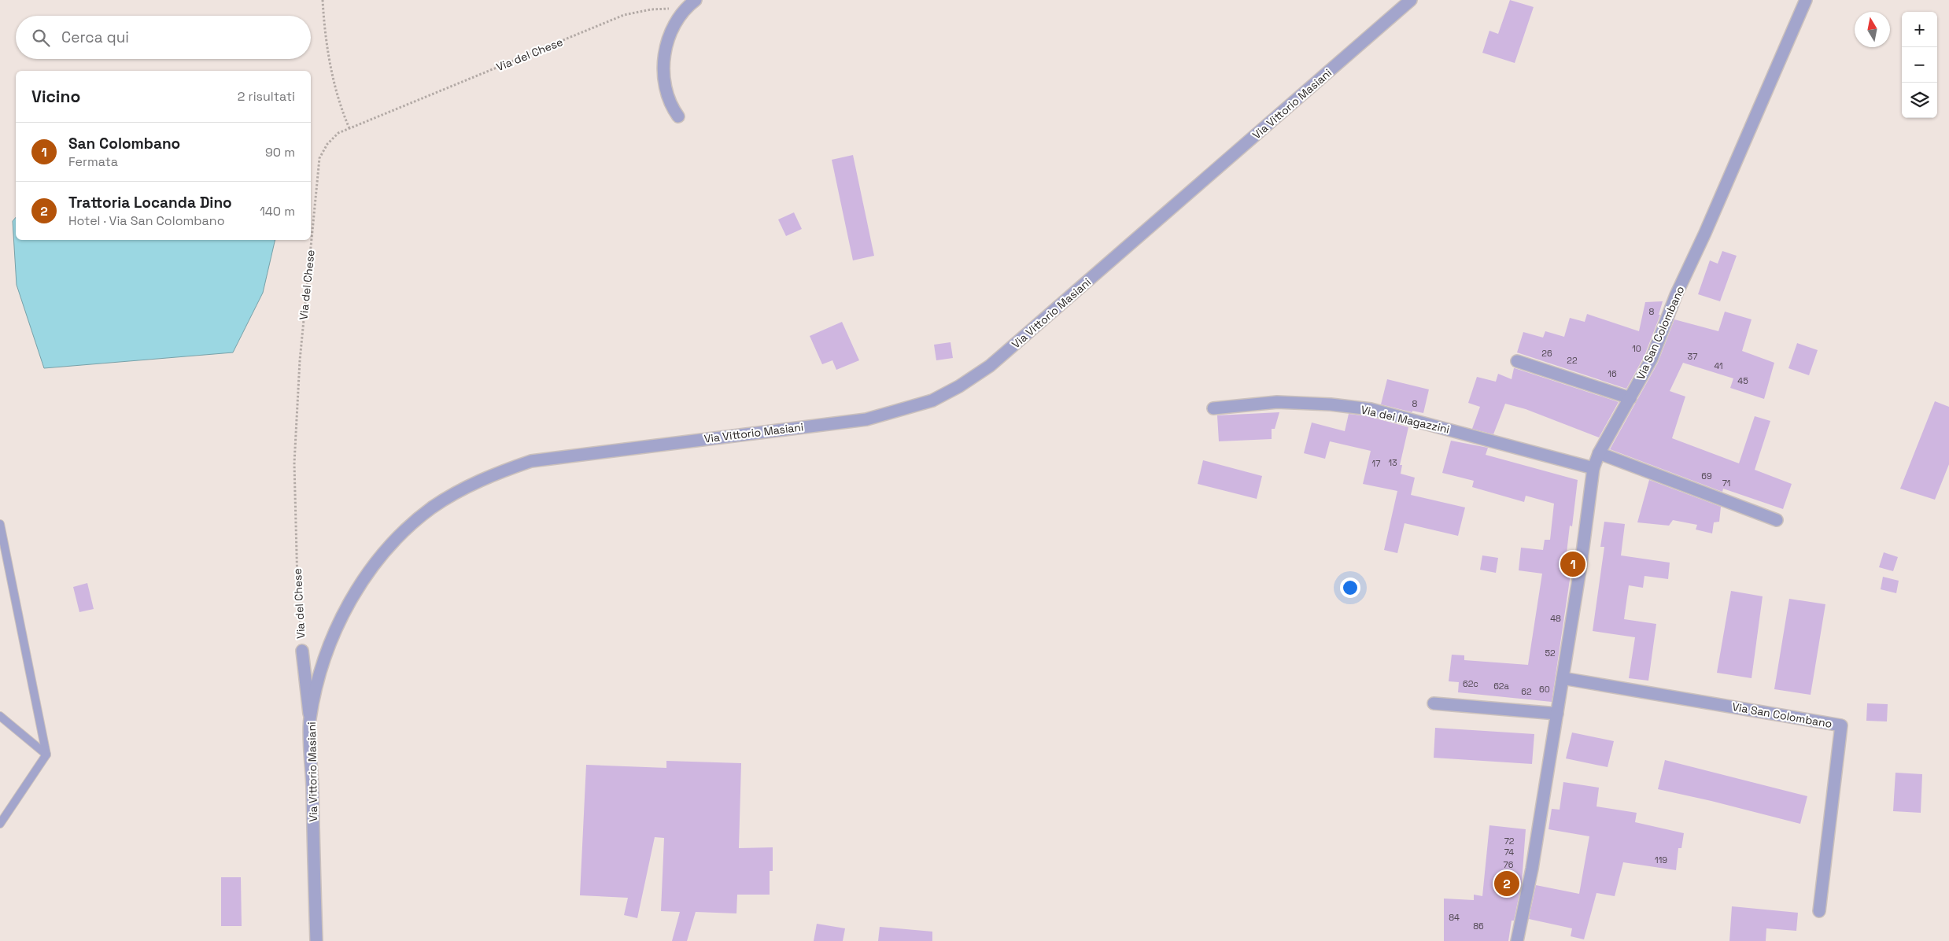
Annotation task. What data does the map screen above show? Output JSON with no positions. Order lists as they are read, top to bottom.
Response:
{
  "streets": {
    "street": [
      "Via del Chese",
      "Via Vittorio Masiani",
      "Via San Colombano",
      "Via dei Magazzini"
    ]
  },
  "crossings": [
    ["Via del Chese", "Via Vittorio Masiani"],
    ["Via San Colombano", "Via dei Magazzini"]
  ],
  "house_numbers": [
    "8",
    "10",
    "26",
    "37",
    "22",
    "41",
    "16",
    "45",
    "8",
    "13",
    "17",
    "69",
    "71",
    "48",
    "52",
    "62c",
    "62a",
    "60",
    "62",
    "72",
    "74",
    "119",
    "76",
    "84",
    "86"
  ],
  "north": "top",
  "page": {
    "map_buttons": ["+", "−"],
    "search": "Cerca qui",
    "heading": ["Vicino", "2 risultati"],
    "list": [
      {
        "mark": "1",
        "name": "San Colombano",
        "note": "Fermata",
        "value": "90 m"
      },
      {
        "mark": "2",
        "name": "Trattoria Locanda Dino",
        "note": "Hotel · Via San Colombano",
        "value": "140 m"
      }
    ],
    "pins": ["1", "2"]
  }
}
